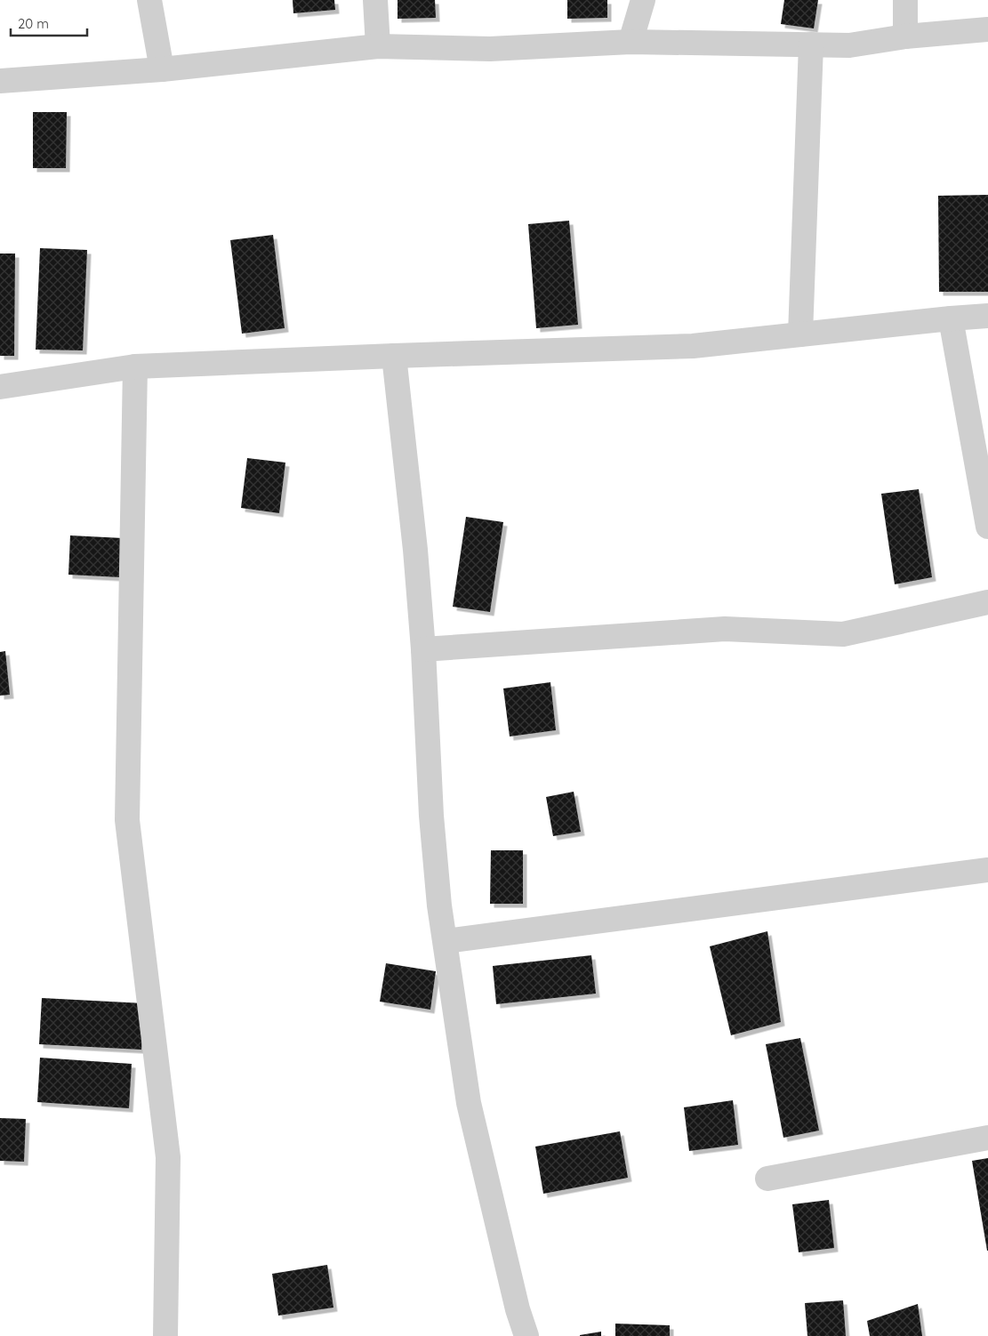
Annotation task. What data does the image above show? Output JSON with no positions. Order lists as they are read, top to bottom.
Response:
{
  "scale_bar": "20 m"
}
